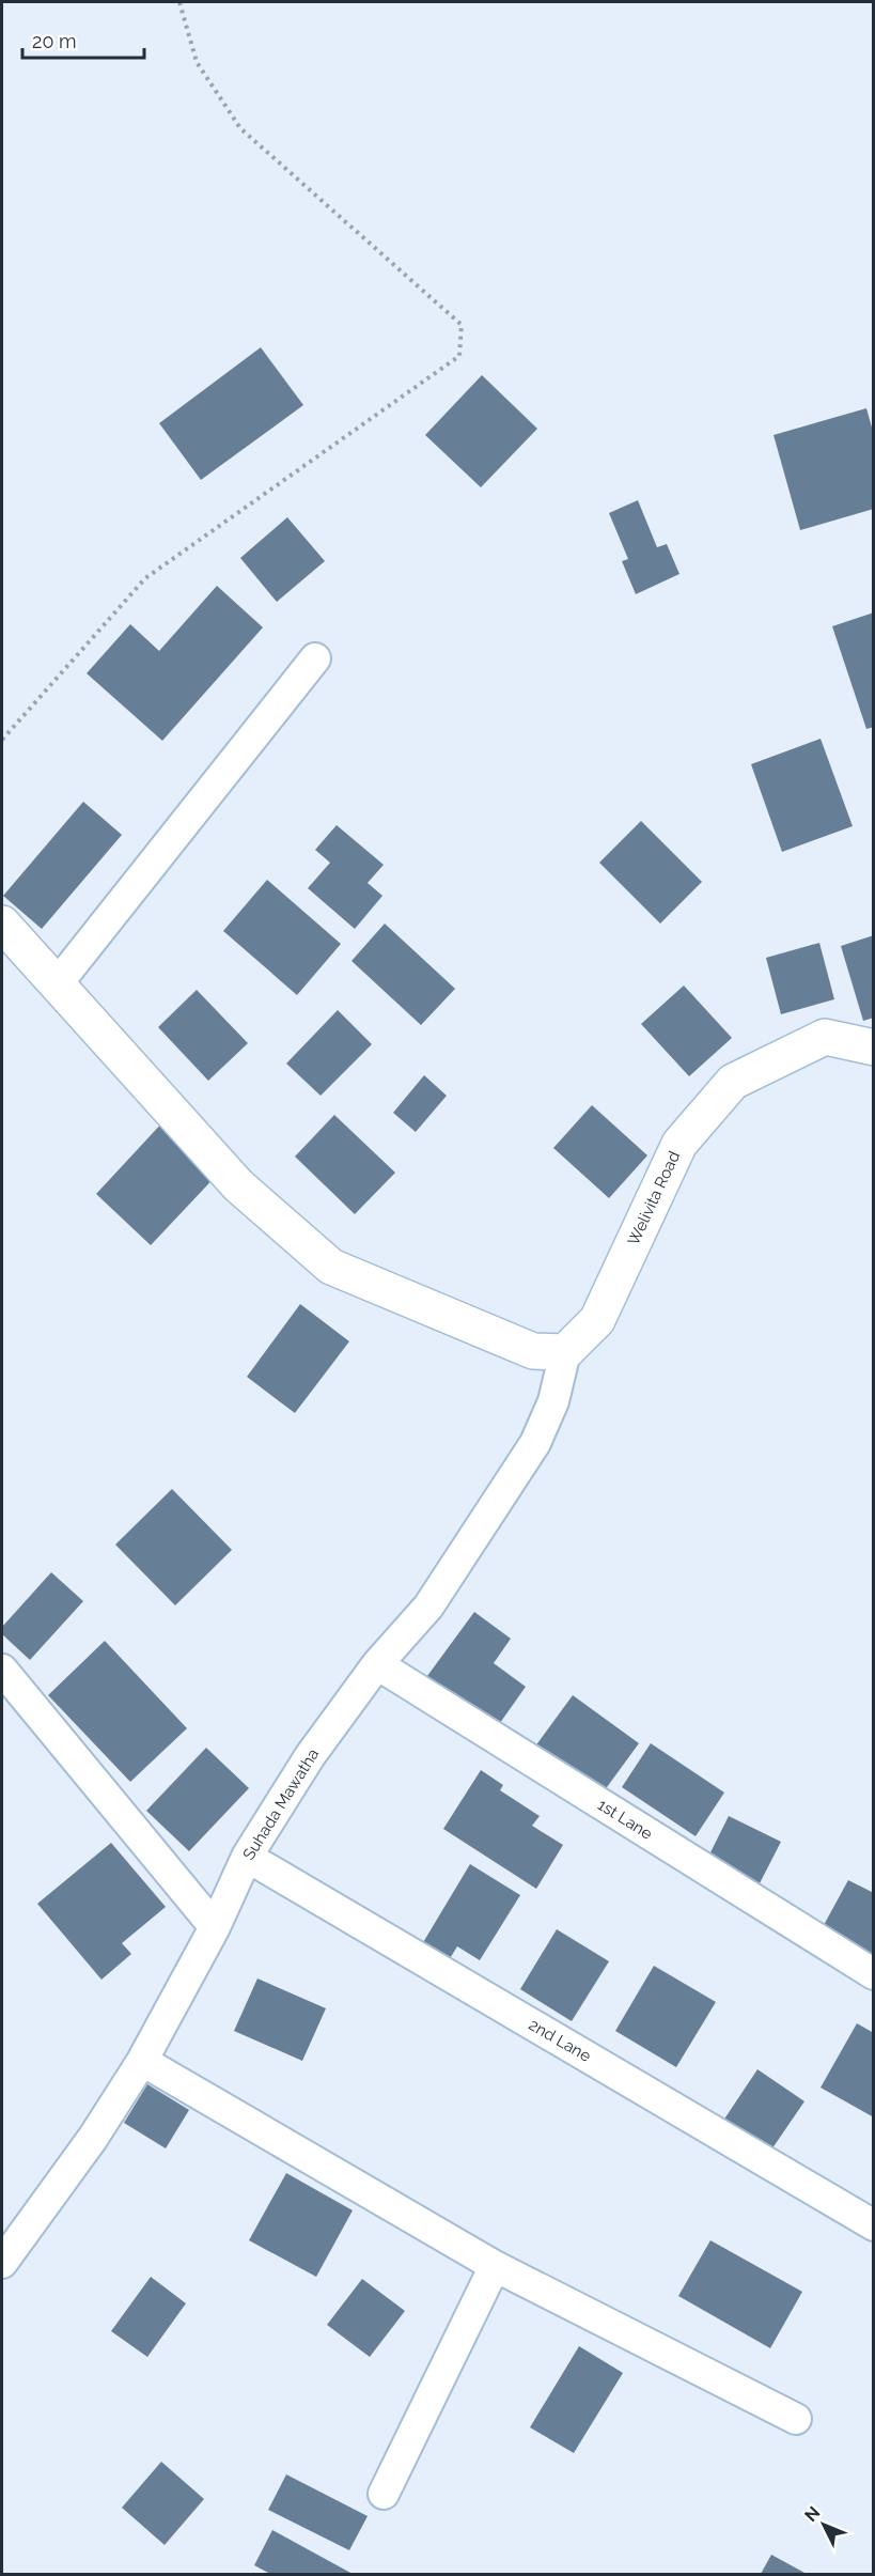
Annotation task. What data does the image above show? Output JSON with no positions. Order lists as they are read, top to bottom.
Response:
{
  "streets": {
    "street": [
      "Welivita Road",
      "Suhada Mawatha",
      "1st Lane",
      "2nd Lane"
    ]
  },
  "crossings": [
    ["Welivita Road", "Suhada Mawatha"],
    ["Suhada Mawatha", "1st Lane"],
    ["Suhada Mawatha", "2nd Lane"]
  ],
  "scale_bar": "20 m",
  "north": "top left"
}
